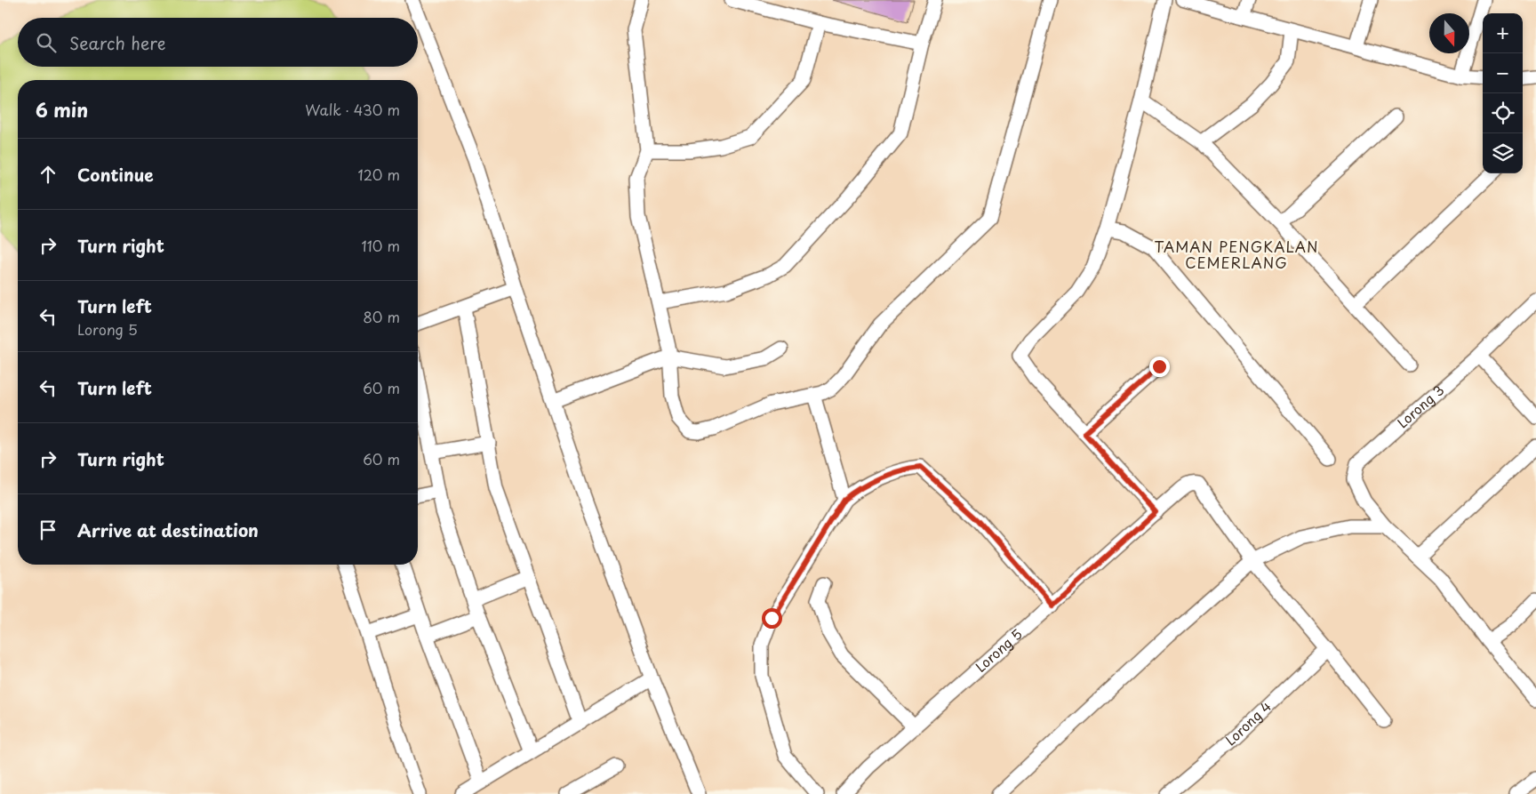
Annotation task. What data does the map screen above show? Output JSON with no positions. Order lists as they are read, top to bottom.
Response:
{
  "streets": {
    "street": ["Lorong 3", "Lorong 5", "Lorong 4"]
  },
  "crossings": [
    ["Lorong 5", "Lorong 4"]
  ],
  "districts": ["TAMAN PENGKALAN CEMERLANG"],
  "north": "bottom",
  "page": {
    "map_buttons": ["+", "−"],
    "search": "Search here",
    "heading": ["6 min", "Walk · 430 m"],
    "list": [
      ["Continue", "120 m"],
      ["Turn right", "110 m"],
      ["Turn left", "Lorong 5", "80 m"],
      ["Turn left", "60 m"],
      ["Turn right", "60 m"],
      "Arrive at destination"
    ]
  }
}
